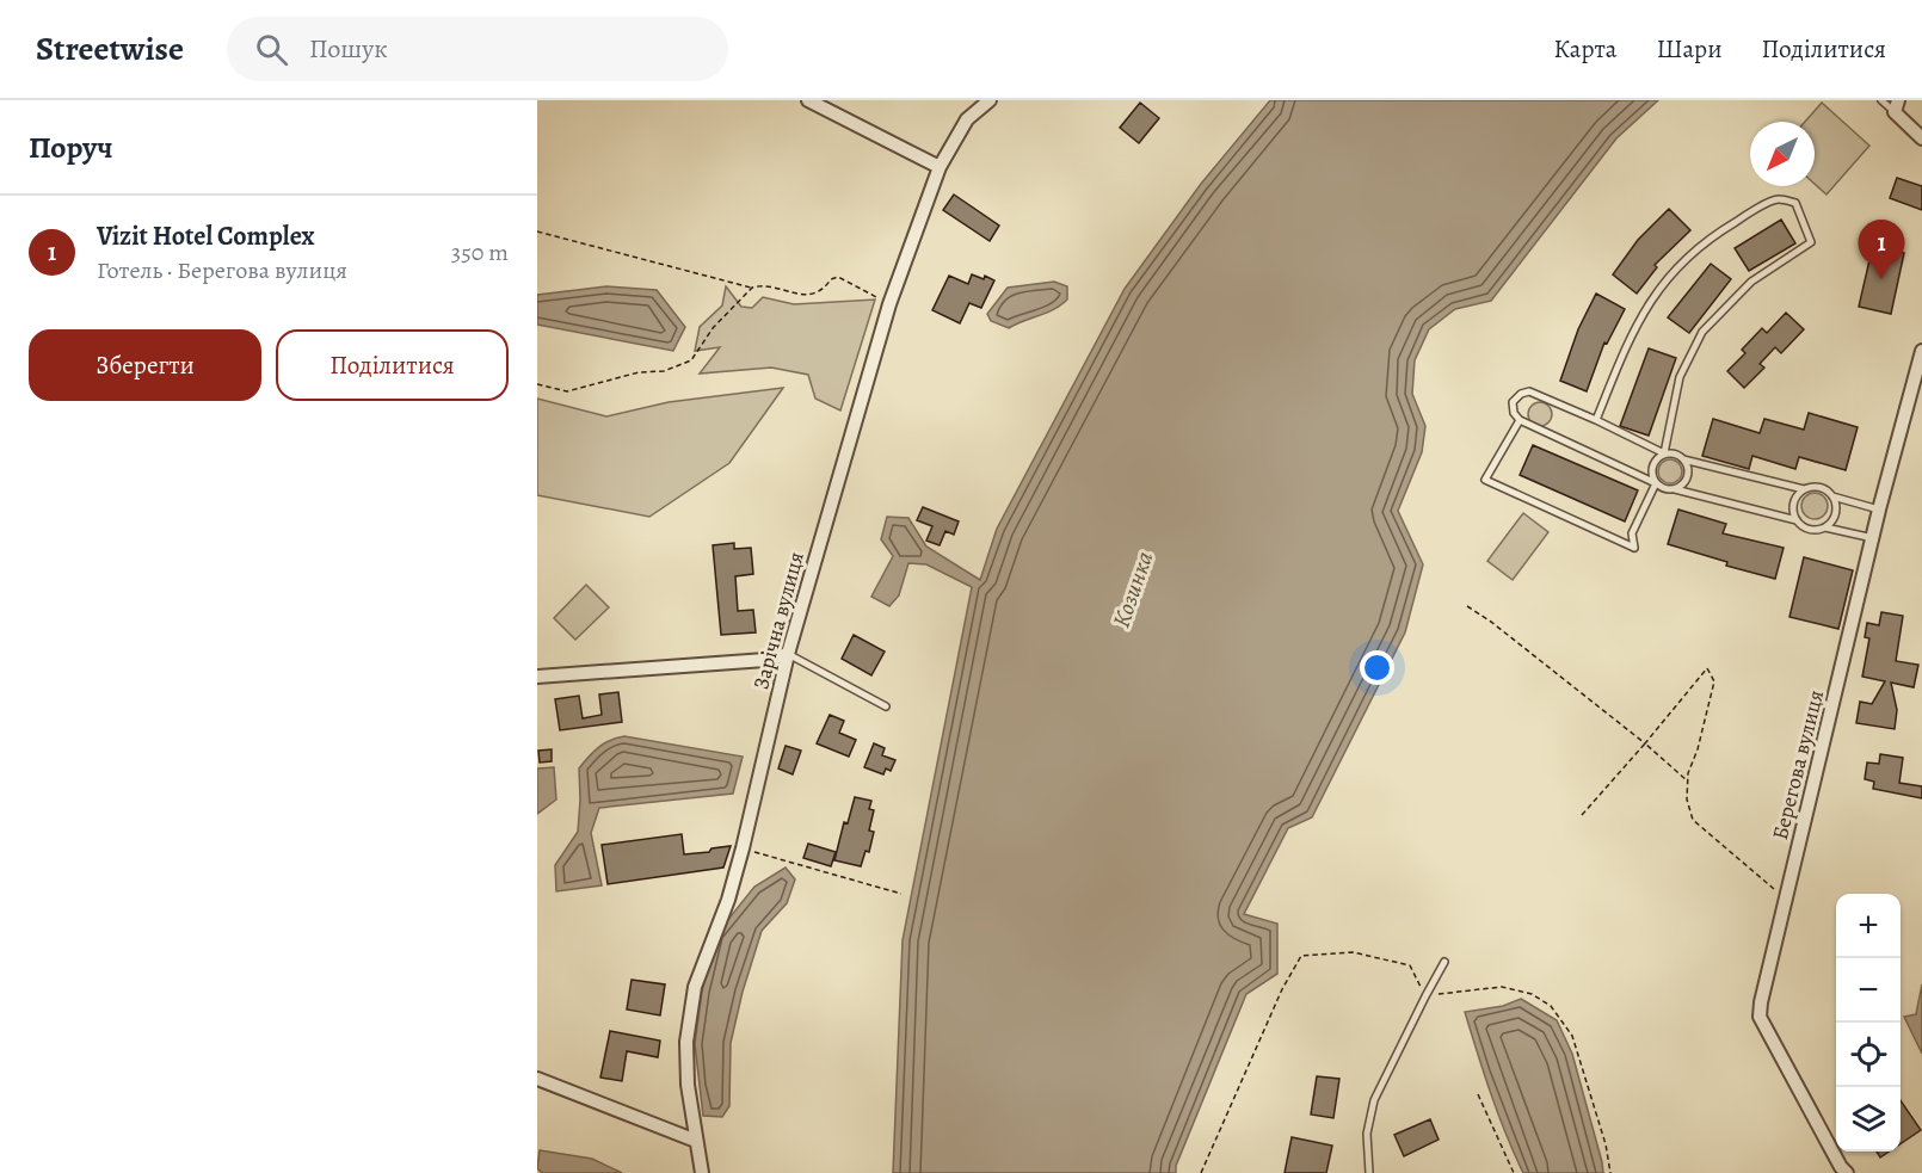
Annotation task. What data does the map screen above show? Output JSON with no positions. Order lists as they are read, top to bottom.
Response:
{
  "streets": {
    "street": ["Зарічна вулиця", "Берегова вулиця"]
  },
  "water": ["Козинка"],
  "north": "bottom left",
  "page": {
    "header": "Streetwise",
    "search": "Пошук",
    "nav": ["Карта", "Шари", "Поділитися"],
    "heading": "Поруч",
    "list": [
      {
        "mark": "1",
        "name": "Vizit Hotel Complex",
        "note": "Готель · Берегова вулиця",
        "value": "350 m"
      }
    ],
    "pins": "1",
    "buttons": ["Зберегти", "Поділитися"],
    "map_buttons": ["+", "−"]
  }
}
